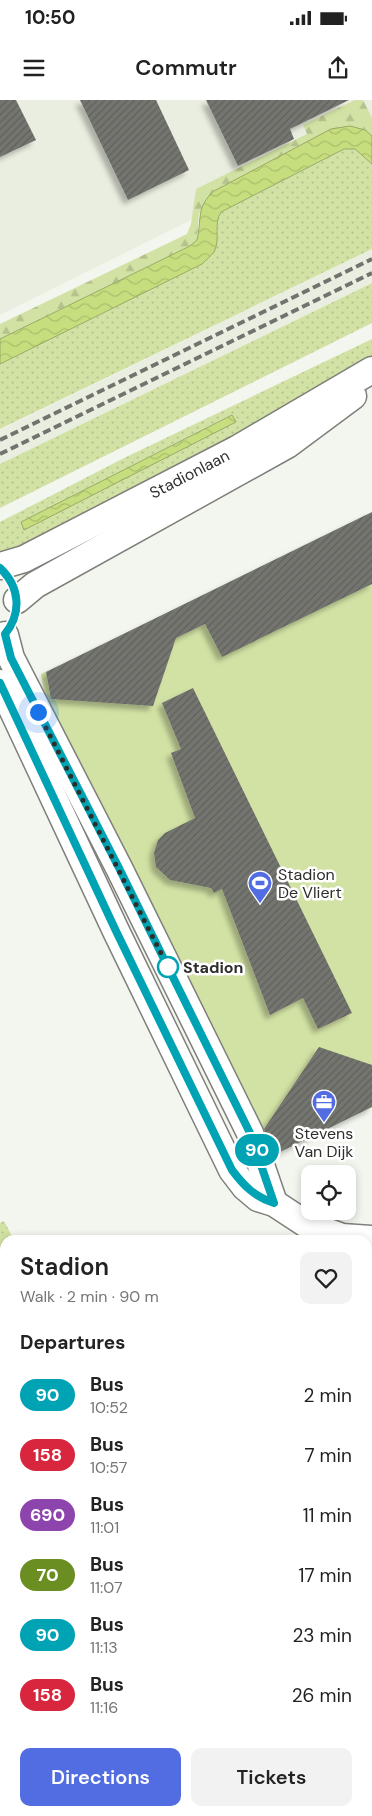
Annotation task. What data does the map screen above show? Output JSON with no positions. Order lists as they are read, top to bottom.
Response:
{
  "streets": {
    "street": ["Stadionlaan"]
  },
  "places": {
    "sports": ["Stadion De Vliert"],
    "other": ["Stadion"],
    "office": ["Stevens Van Dijk"]
  },
  "lines": ["bus line 90"],
  "page": {
    "status": "10:50",
    "header": "Commutr",
    "on_map": "90",
    "heading": [
      ["Stadion", "Walk · 2 min · 90 m"],
      "Departures"
    ],
    "list": [
      {
        "mark": "90",
        "name": "Bus",
        "note": "10:52",
        "value": "2 min"
      },
      {
        "mark": "158",
        "name": "Bus",
        "note": "10:57",
        "value": "7 min"
      },
      {
        "mark": "690",
        "name": "Bus",
        "note": "11:01",
        "value": "11 min"
      },
      {
        "mark": "70",
        "name": "Bus",
        "note": "11:07",
        "value": "17 min"
      },
      {
        "mark": "90",
        "name": "Bus",
        "note": "11:13",
        "value": "23 min"
      },
      {
        "mark": "158",
        "name": "Bus",
        "note": "11:16",
        "value": "26 min"
      }
    ],
    "buttons": ["Directions", "Tickets"]
  }
}
